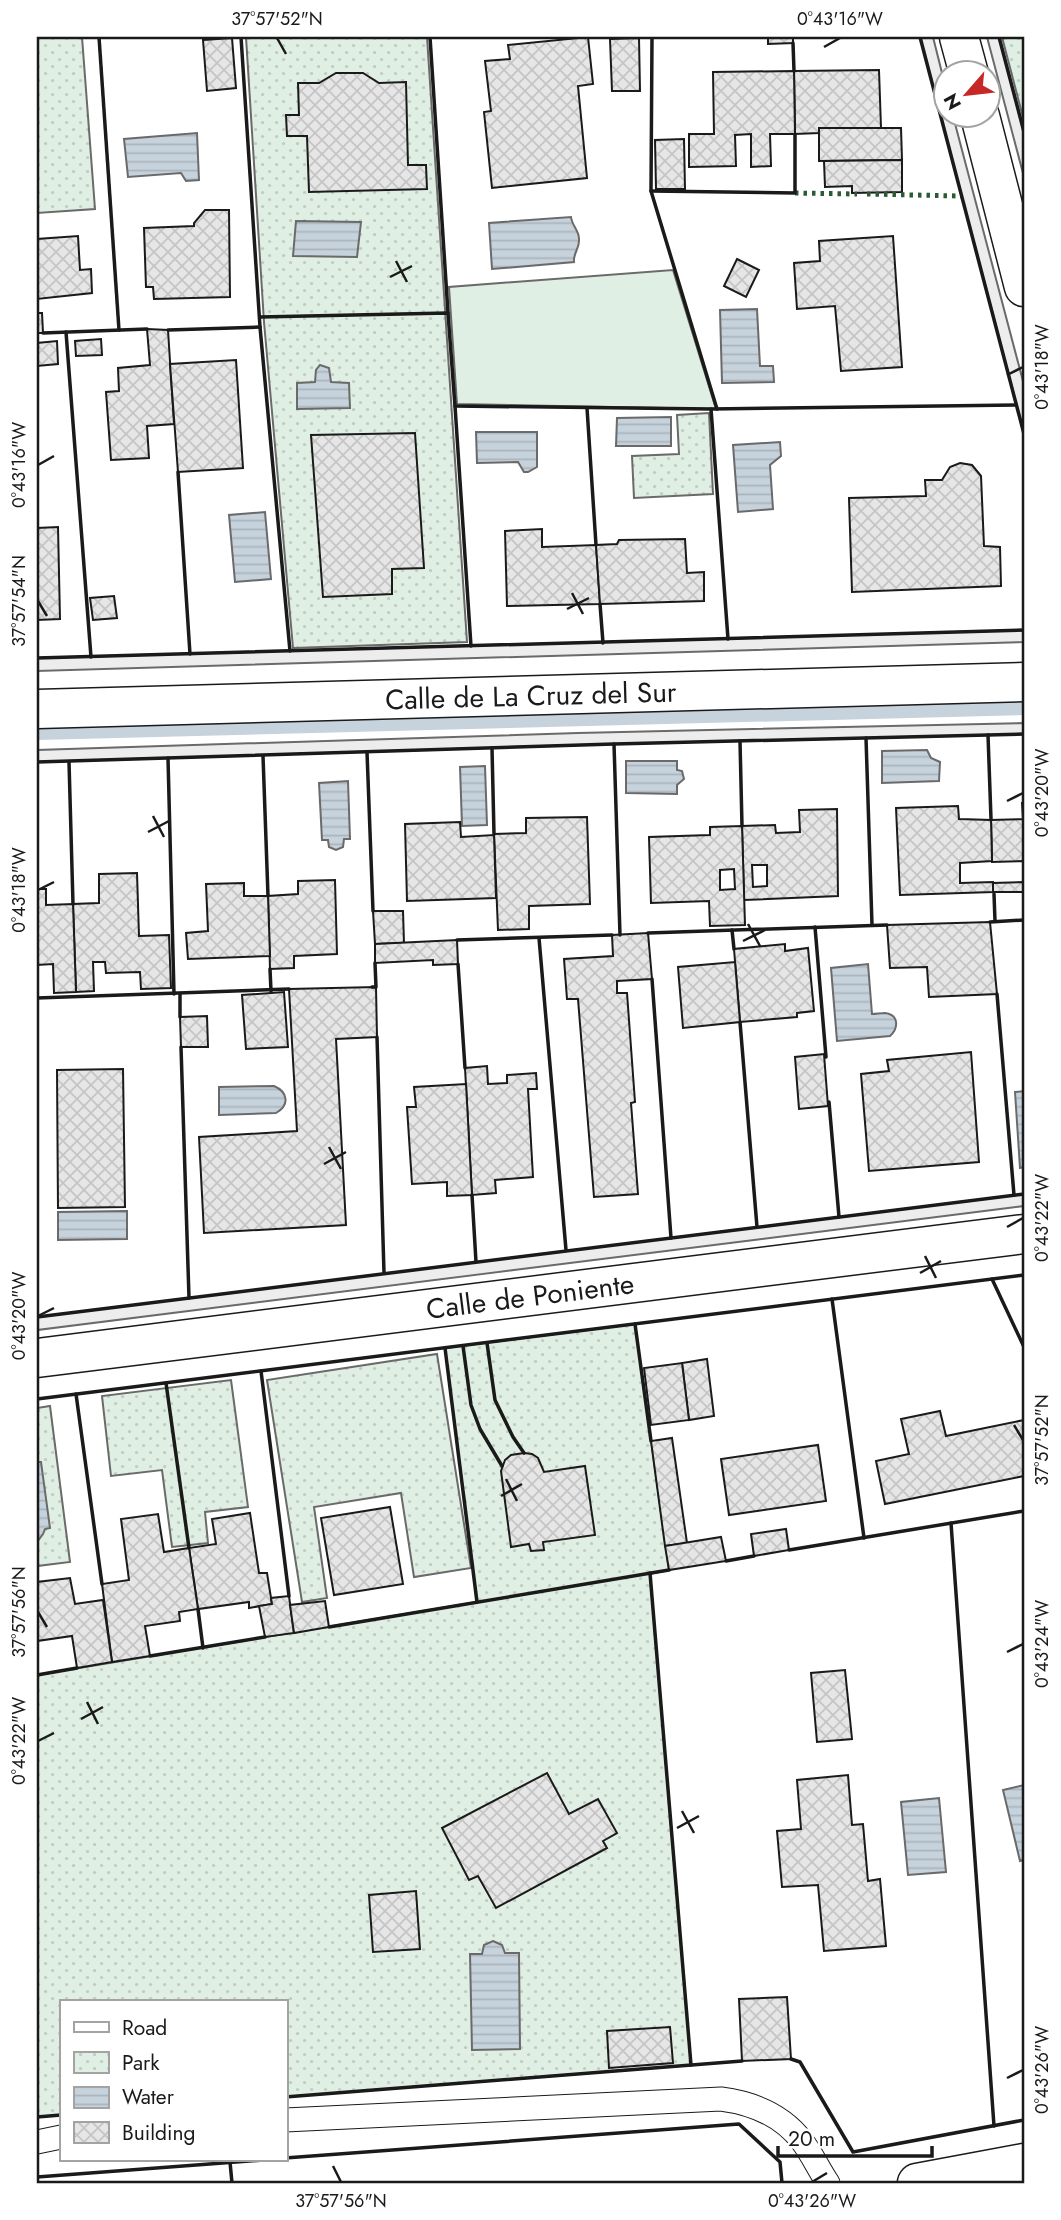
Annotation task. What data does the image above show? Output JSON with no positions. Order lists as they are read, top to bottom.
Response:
{
  "streets": {
    "street": ["Calle de La Cruz del Sur", "Calle de Poniente"]
  },
  "legend": [
    "Road",
    "Park",
    "Water",
    "Building"
  ],
  "scale_bar": "20 m",
  "north": "bottom left",
  "coordinates": [
    "37°57'52\"N",
    "0°43'16\"W",
    "0°43'18\"W",
    "37°57'54\"N",
    "0°43'20\"W",
    "0°43'22\"W",
    "37°57'56\"N",
    "0°43'24\"W",
    "0°43'26\"W"
  ]
}
